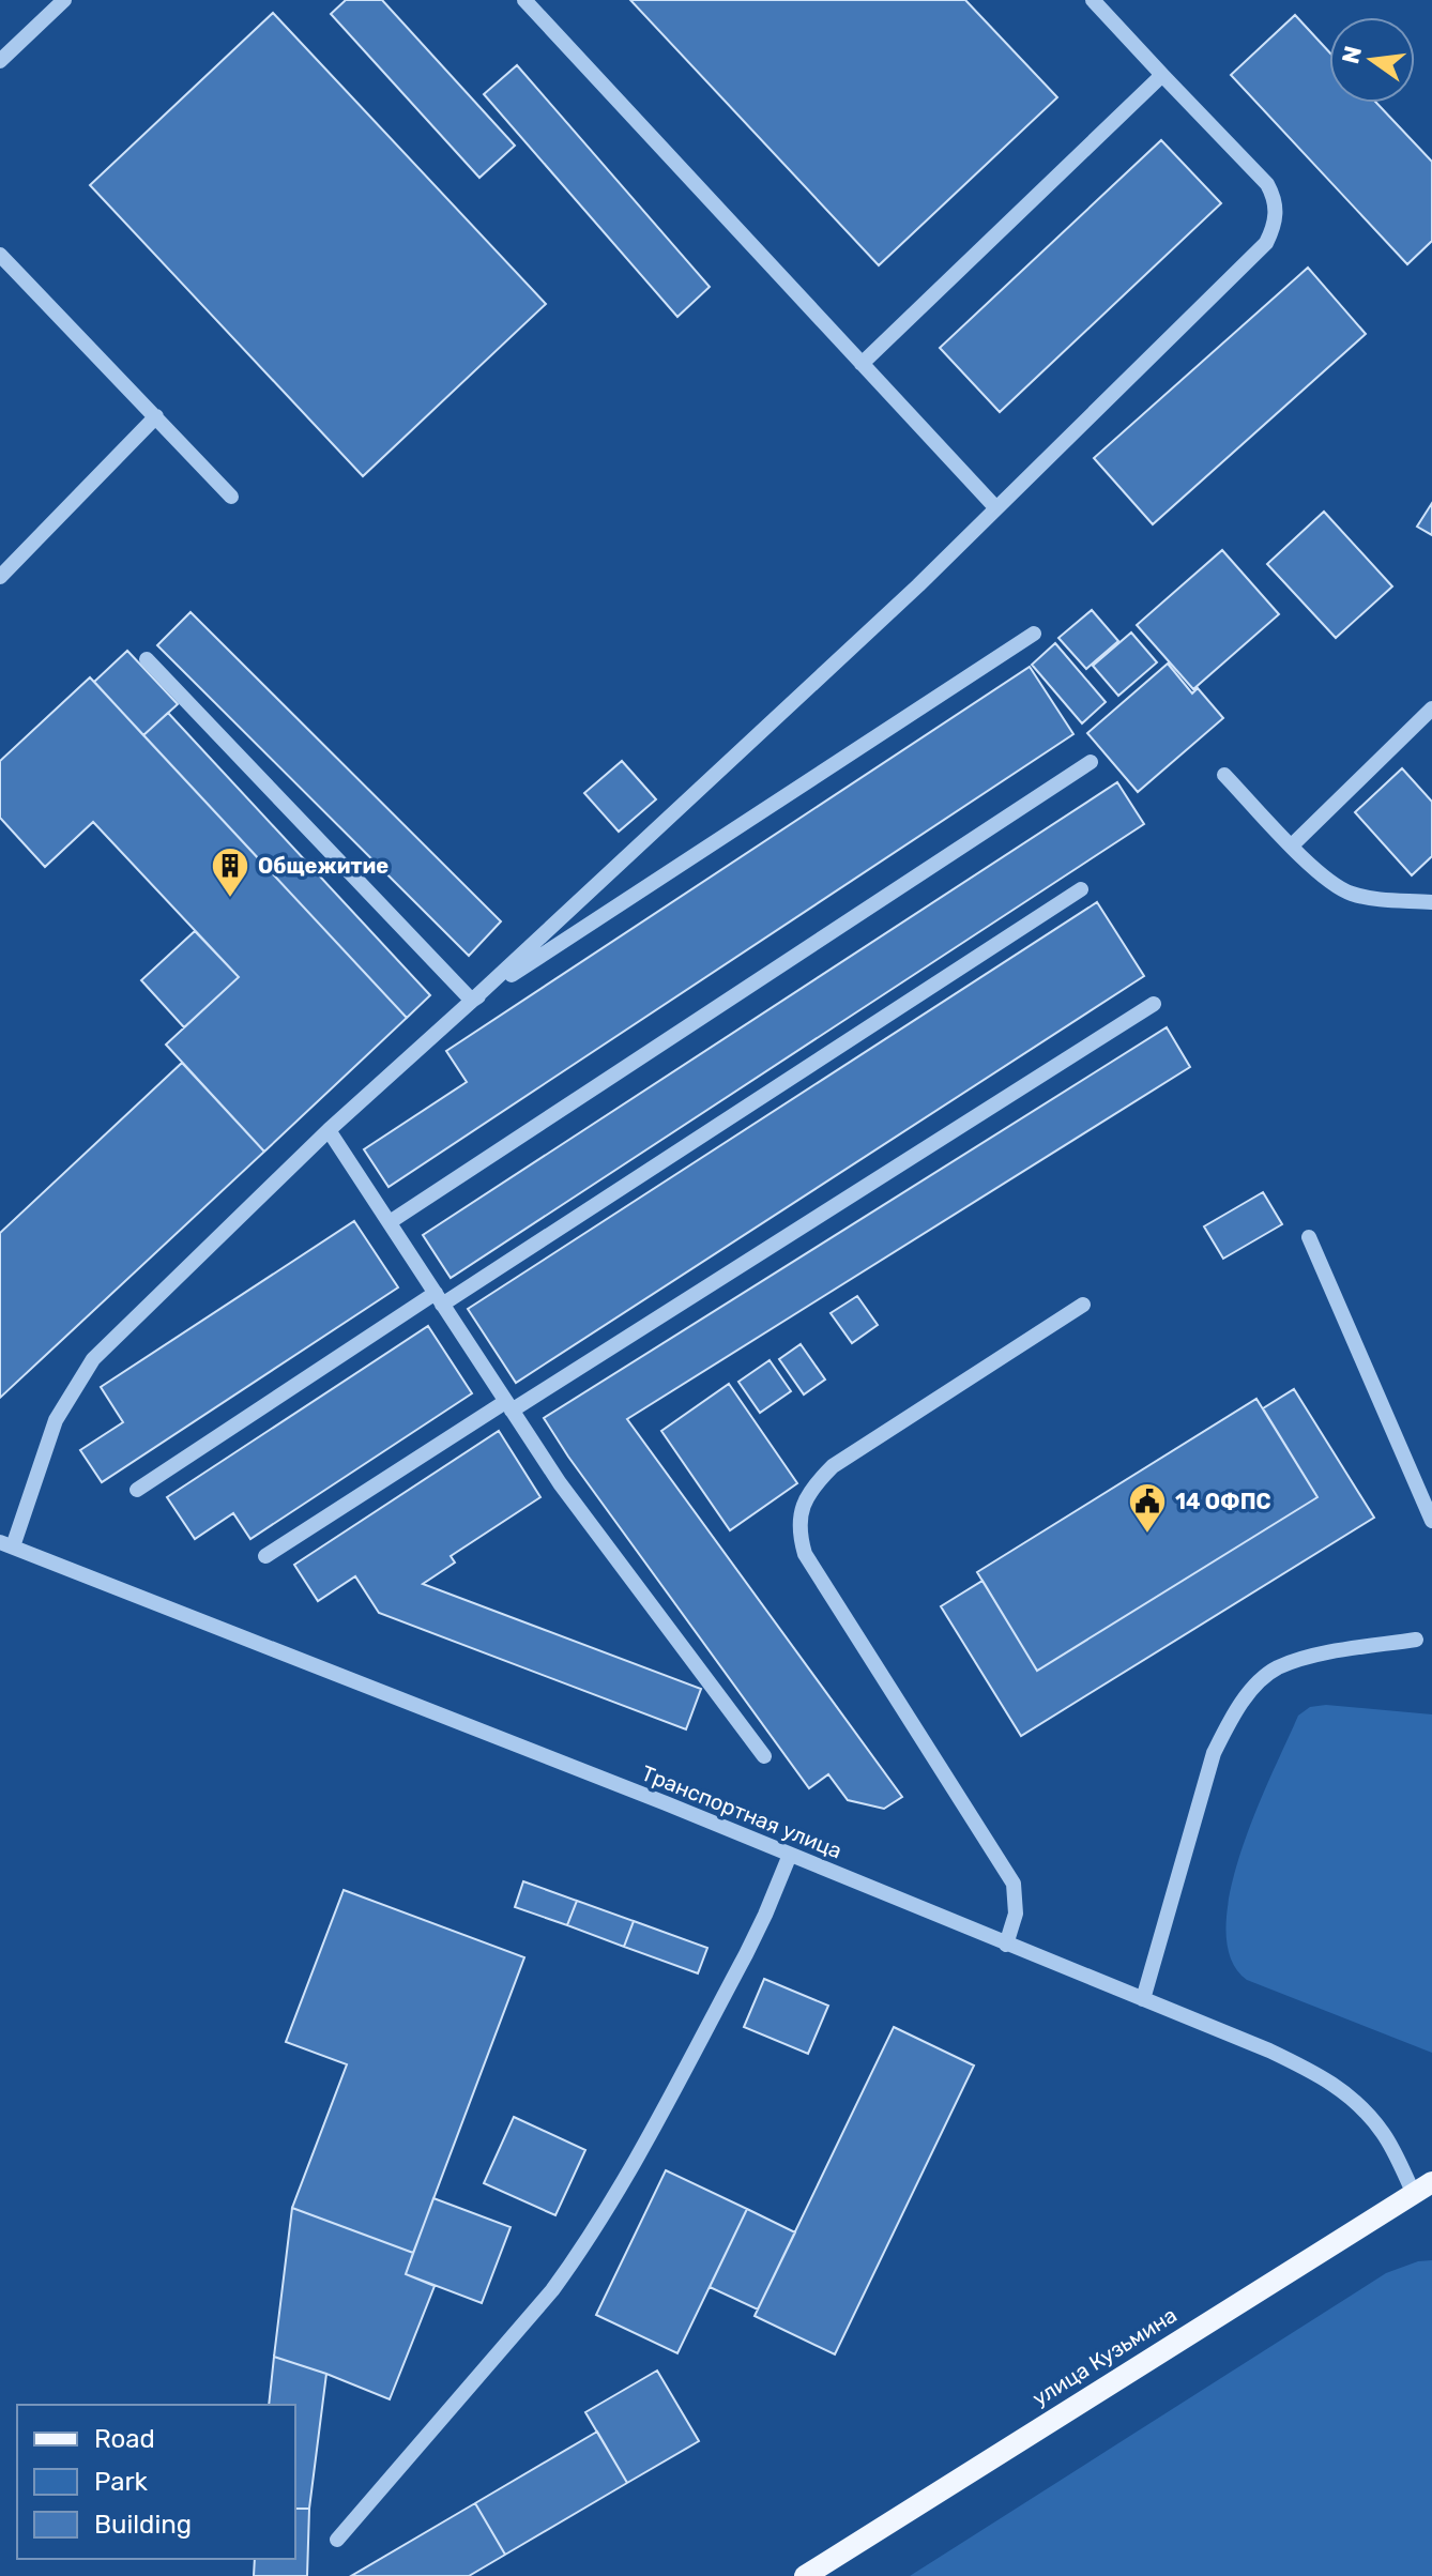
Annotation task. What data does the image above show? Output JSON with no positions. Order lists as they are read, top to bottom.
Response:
{
  "streets": {
    "main road": ["улица Кузьмина"],
    "street": ["Транспортная улица"]
  },
  "crossings": [
    ["Транспортная улица", "улица Кузьмина"]
  ],
  "places": {
    "building": ["Общежитие"],
    "public building": ["14 ОФПС"]
  },
  "legend": ["Road", "Park", "Building"],
  "north": "left"
}
